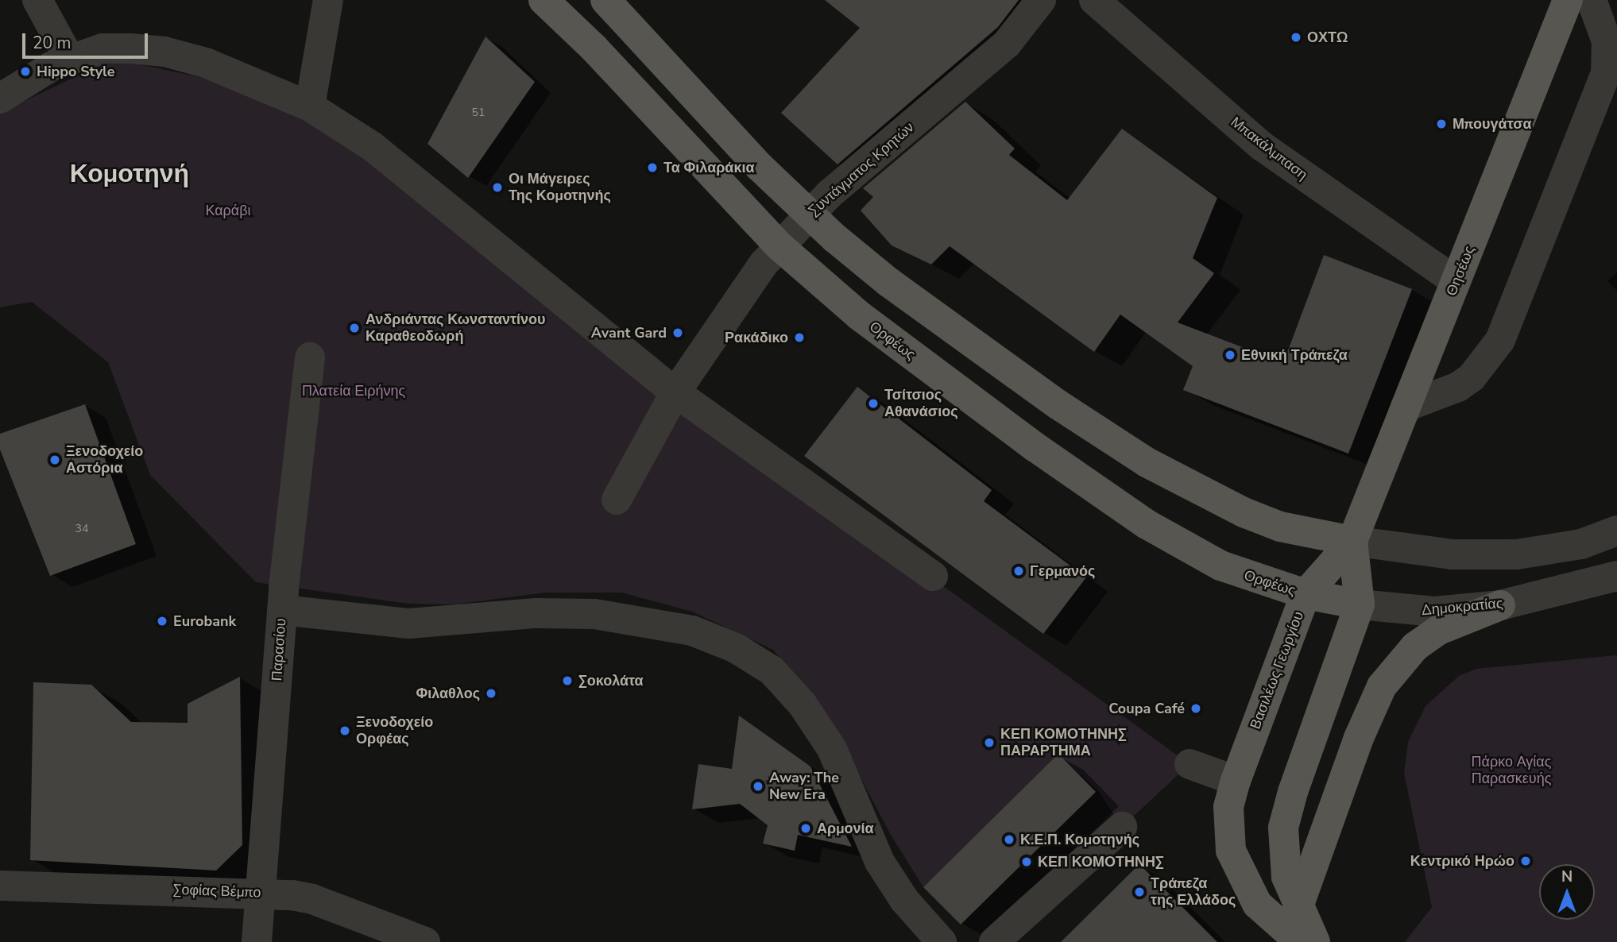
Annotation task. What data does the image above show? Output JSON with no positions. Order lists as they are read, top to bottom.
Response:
{
  "streets": {
    "main road": [
      "Θησέως",
      "Ορφέως",
      "Δημοκρατίας",
      "Βασιλέως Γεωργίου"
    ],
    "street": [
      "Μπακάλμπαση",
      "Συντάγματος Κρητών",
      "Παρασίου",
      "Σοφίας Βέμπο"
    ]
  },
  "crossings": [
    ["Μπακάλμπαση", "Θησέως"],
    ["Συντάγματος Κρητών", "Ορφέως"],
    ["Θησέως", "Βασιλέως Γεωργίου"],
    ["Ορφέως", "Δημοκρατίας"],
    ["Ορφέως", "Βασιλέως Γεωργίου"],
    ["Δημοκρατίας", "Βασιλέως Γεωργίου"],
    ["Παρασίου", "Σοφίας Βέμπο"]
  ],
  "districts": ["Κομοτηνή"],
  "parks": ["Καράβι", "Πλατεία Ειρήνης", "Πάρκο Αγίας Παρασκευής"],
  "places": [
    "ΟΧΤΩ",
    "Hippo Style",
    "Μπουγάτσα",
    "Τα Φιλαράκια",
    "Οι Μάγειρες Της Κομοτηνής",
    "Ανδριάντας Κωνσταντίνου Καραθεοδωρή",
    "Avant Gard",
    "Ρακάδικο",
    "Εθνική Τράπεζα",
    "Τσίτσιος Αθανάσιος",
    "Ξενοδοχείο Αστόρια",
    "Γερμανός",
    "Eurobank",
    "Σοκολάτα",
    "Φιλαθλος",
    "Coupa Café",
    "Ξενοδοχείο Ορφέας",
    "ΚΕΠ ΚΟΜΟΤΗΝΗΣ ΠΑΡΑΡΤΗΜΑ",
    "Away: The New Era",
    "Αρμονία",
    "Κ.Ε.Π. Κομοτηνής",
    "Κεντρικό Ηρώο",
    "ΚΕΠ ΚΟΜΟΤΗΝΗΣ",
    "Τράπεζα της Ελλάδος"
  ],
  "house_numbers": ["51", "34"],
  "scale_bar": "20 m",
  "north": "top"
}
